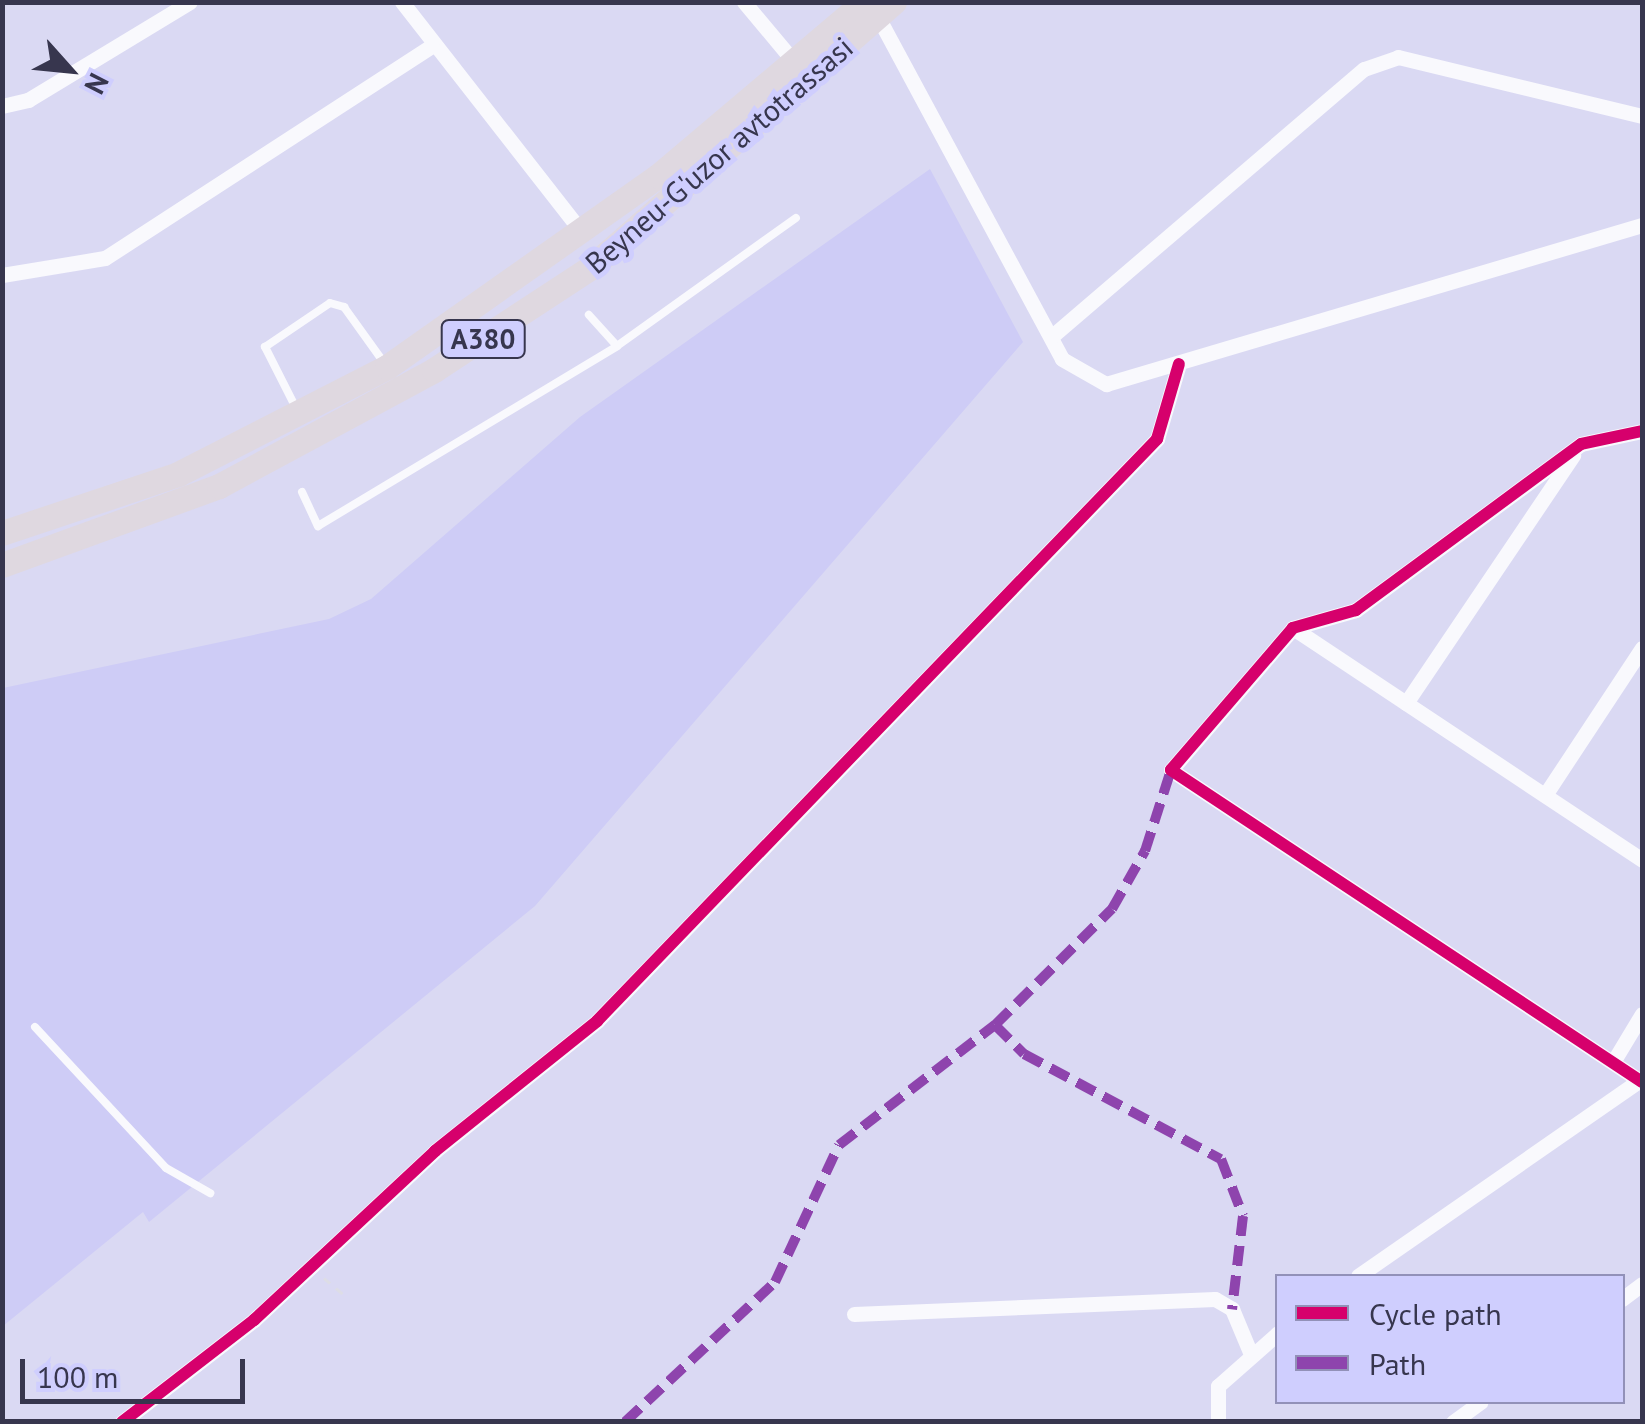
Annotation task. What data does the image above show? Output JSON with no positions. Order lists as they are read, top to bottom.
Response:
{
  "streets": {
    "highway": ["Beyneu-G'uzor avtotrassasi", "A380"]
  },
  "legend": ["Cycle path", "Path"],
  "scale_bar": "100 m",
  "north": "bottom right"
}
